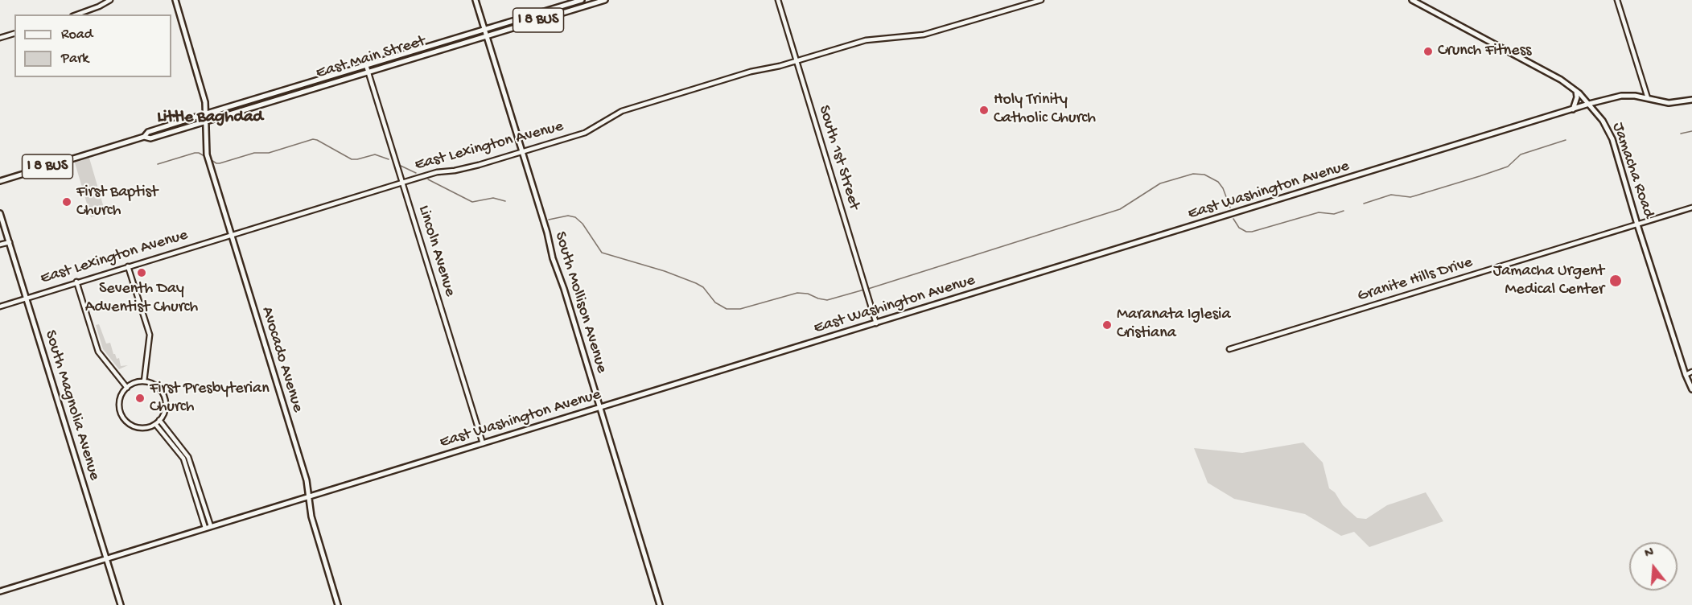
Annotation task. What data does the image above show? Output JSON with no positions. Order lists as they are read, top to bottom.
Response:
{
  "streets": {
    "main road": [
      "I 8 BUS",
      "East Main Street",
      "Jamacha Road",
      "East Washington Avenue",
      "South Mollison Avenue",
      "Avocado Avenue",
      "South Magnolia Avenue"
    ],
    "street": [
      "East Lexington Avenue",
      "South 1st Street",
      "Lincoln Avenue",
      "Granite Hills Drive"
    ]
  },
  "crossings": [
    ["East Main Street", "Lincoln Avenue"],
    ["East Main Street", "South Mollison Avenue"],
    ["East Main Street", "Avocado Avenue"],
    ["East Lexington Avenue", "South 1st Street"],
    ["East Lexington Avenue", "Lincoln Avenue"],
    ["East Lexington Avenue", "South Mollison Avenue"],
    ["East Lexington Avenue", "Avocado Avenue"],
    ["East Lexington Avenue", "South Magnolia Avenue"],
    ["South 1st Street", "East Washington Avenue"],
    ["Jamacha Road", "East Washington Avenue"],
    ["Jamacha Road", "Granite Hills Drive"],
    ["East Washington Avenue", "Lincoln Avenue"],
    ["East Washington Avenue", "South Mollison Avenue"],
    ["East Washington Avenue", "Avocado Avenue"],
    ["East Washington Avenue", "South Magnolia Avenue"]
  ],
  "districts": ["Little Baghdad"],
  "places": [
    "Crunch Fitness",
    "Holy Trinity Catholic Church",
    "First Baptist Church",
    "Seventh Day Adventist Church",
    "Jamacha Urgent Medical Center",
    "Maranata Iglesia Cristiana",
    "First Presbyterian Church"
  ],
  "legend": ["Road", "Park"],
  "north": "top"
}
